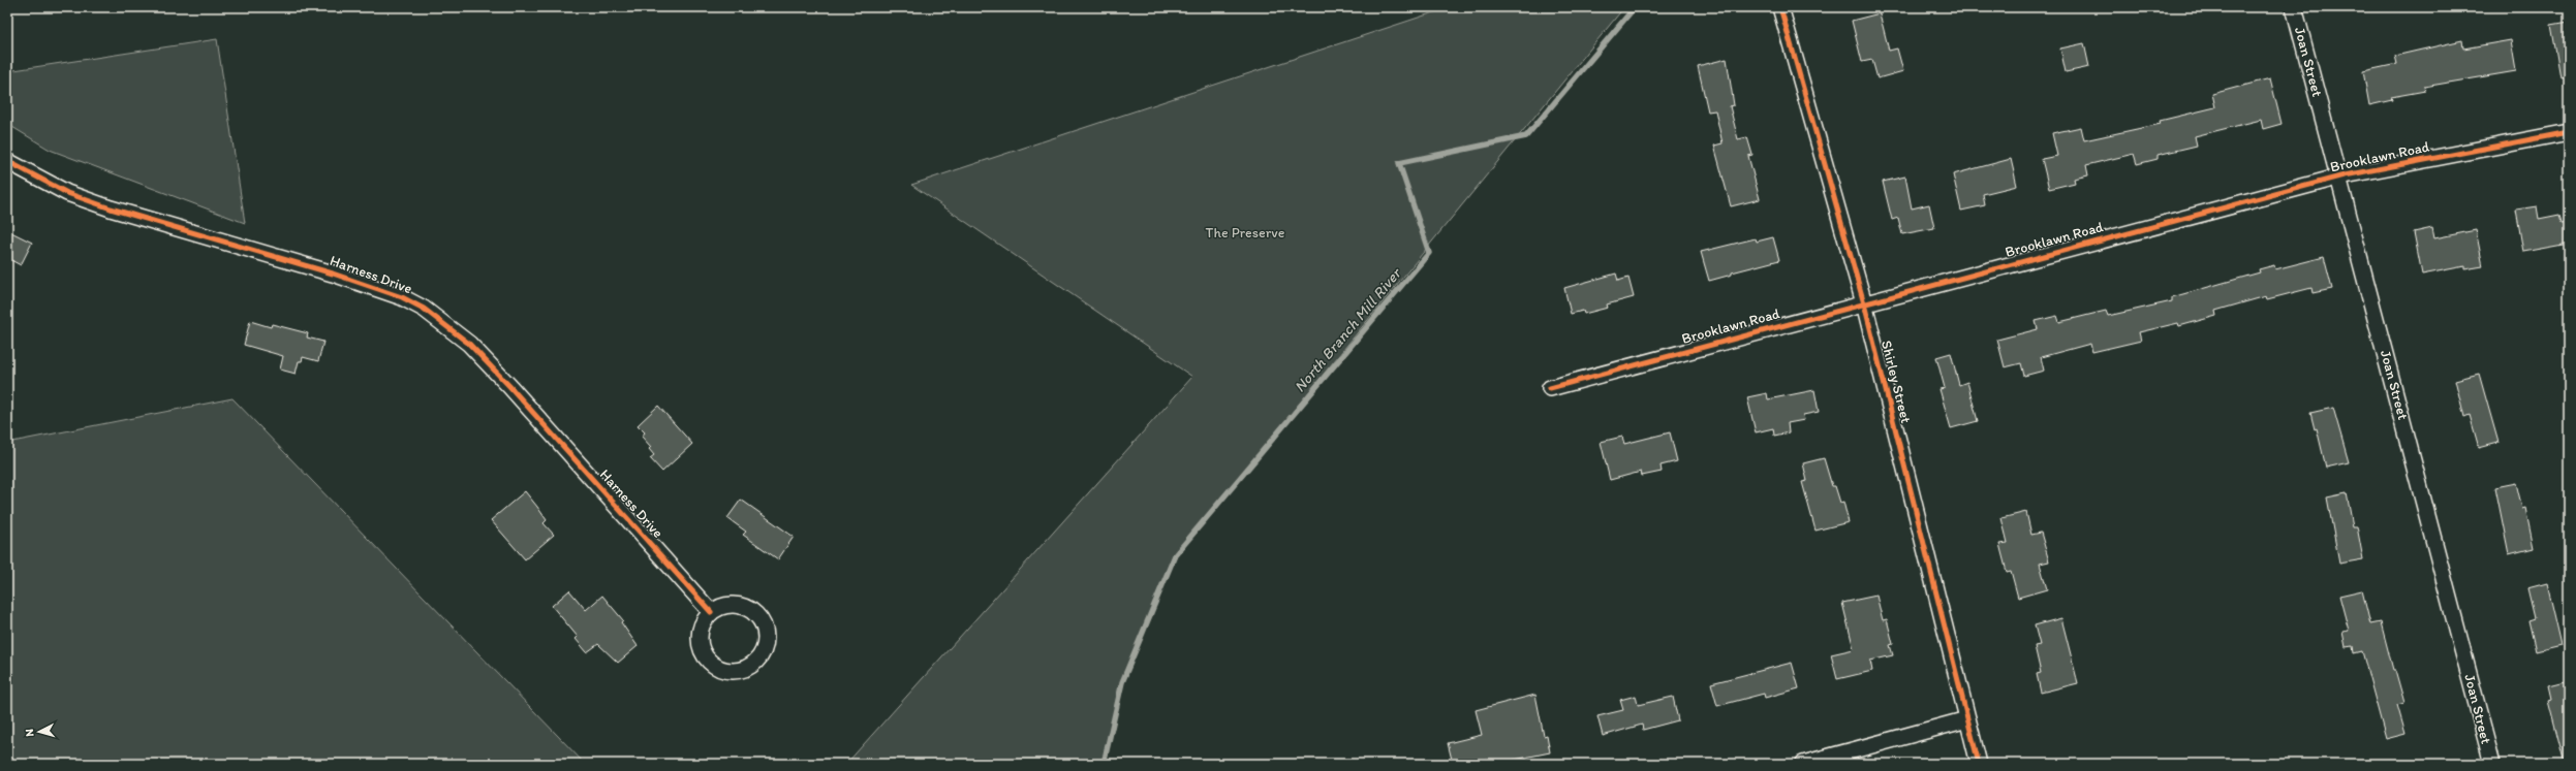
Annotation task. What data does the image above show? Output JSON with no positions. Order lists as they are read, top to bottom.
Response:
{
  "streets": {
    "street": [
      "Joan Street",
      "Brooklawn Road",
      "Harness Drive",
      "Shirley Street"
    ]
  },
  "crossings": [
    ["Joan Street", "Brooklawn Road"],
    ["Brooklawn Road", "Shirley Street"]
  ],
  "water": ["North Branch Mill River"],
  "parks": ["The Preserve"],
  "north": "left"
}
